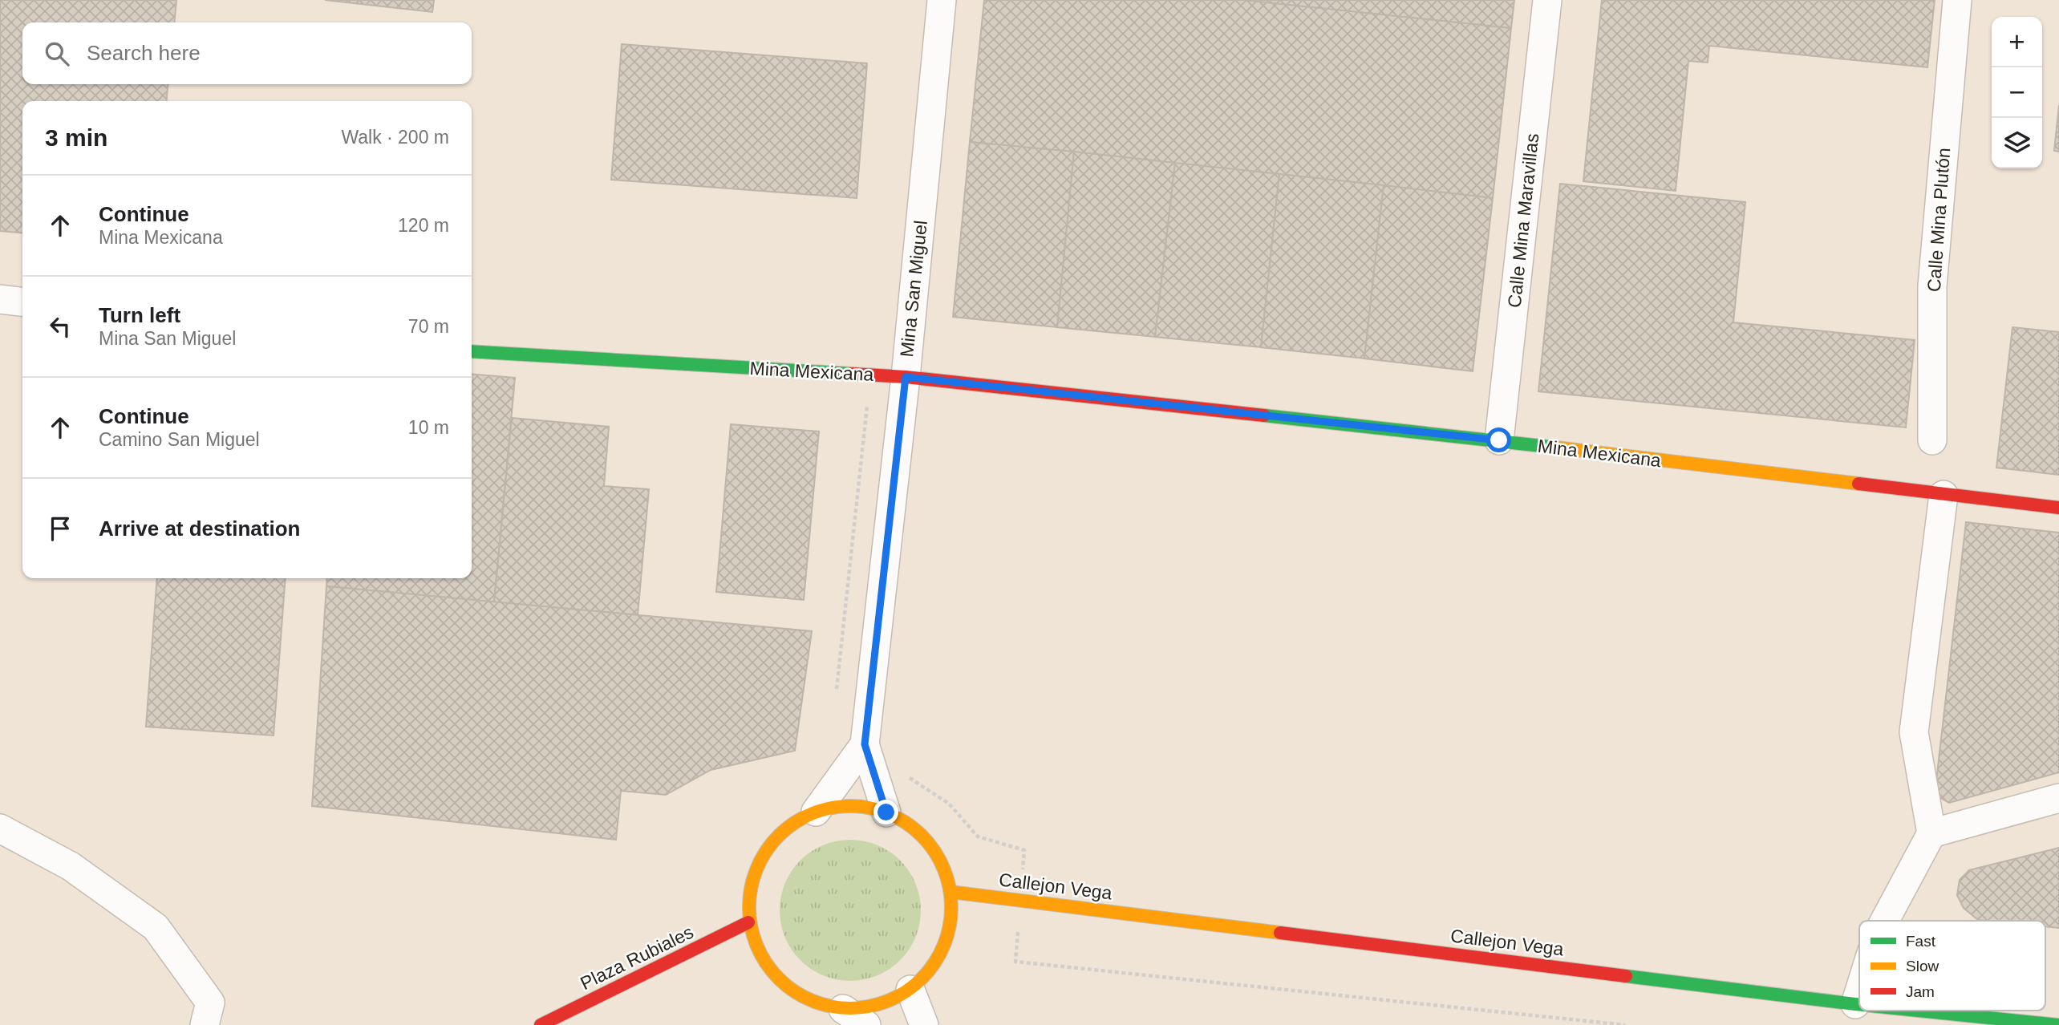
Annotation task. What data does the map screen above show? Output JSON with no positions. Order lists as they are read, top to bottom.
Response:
{
  "streets": {
    "street": [
      "Calle Mina Plutón",
      "Calle Mina Maravillas",
      "Mina San Miguel",
      "Mina Mexicana",
      "Callejon Vega",
      "Plaza Rubiales"
    ]
  },
  "crossings": [
    ["Calle Mina Maravillas", "Mina Mexicana"],
    ["Mina San Miguel", "Mina Mexicana"]
  ],
  "legend": ["Fast", "Slow", "Jam"],
  "page": {
    "map_buttons": ["+", "−"],
    "search": "Search here",
    "heading": ["3 min", "Walk · 200 m"],
    "list": [
      ["Continue", "Mina Mexicana", "120 m"],
      ["Turn left", "Mina San Miguel", "70 m"],
      ["Continue", "Camino San Miguel", "10 m"],
      "Arrive at destination"
    ]
  }
}
